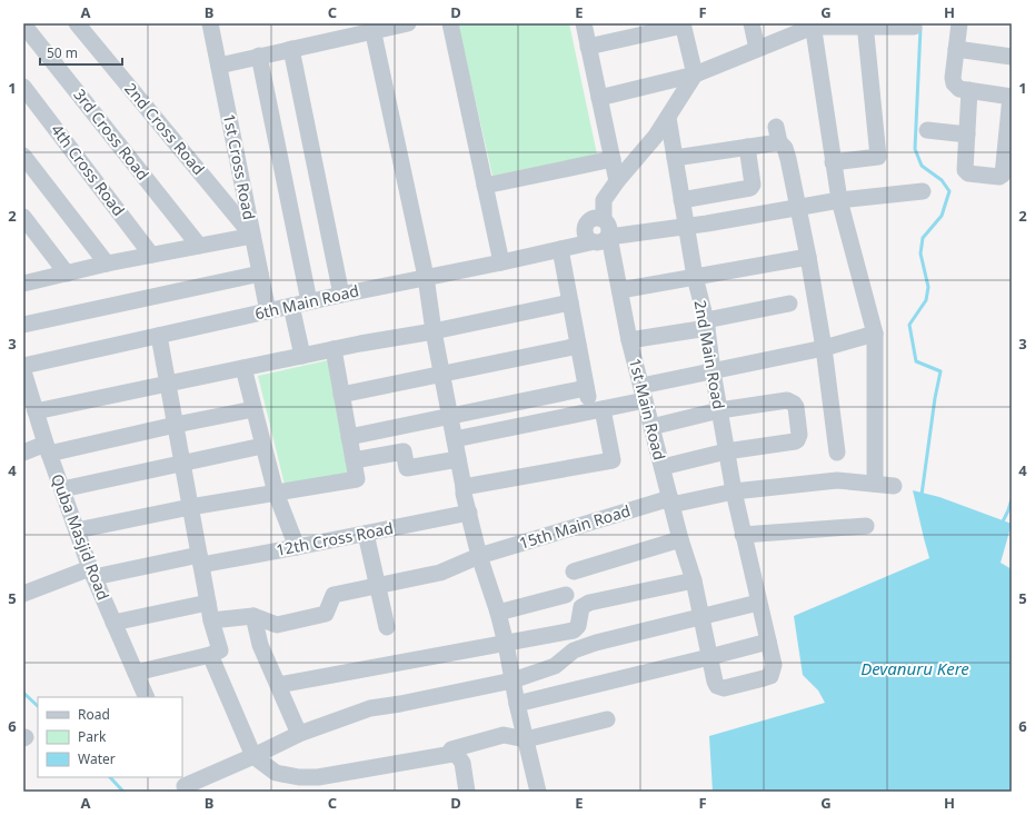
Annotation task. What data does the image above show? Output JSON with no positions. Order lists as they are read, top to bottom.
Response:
{
  "streets": {
    "street": [
      "2nd Cross Road",
      "3rd Cross Road",
      "1st Cross Road",
      "4th Cross Road",
      "6th Main Road",
      "2nd Main Road",
      "1st Main Road",
      "15th Main Road",
      "Quba Masjid Road",
      "12th Cross Road"
    ]
  },
  "crossings": [
    ["2nd Cross Road", "1st Cross Road"],
    ["1st Cross Road", "6th Main Road"],
    ["6th Main Road", "1st Main Road"],
    ["2nd Main Road", "1st Main Road"],
    ["2nd Main Road", "15th Main Road"],
    ["1st Main Road", "15th Main Road"],
    ["Quba Masjid Road", "12th Cross Road"]
  ],
  "water": ["Devanuru Kere"],
  "legend": ["Road", "Park", "Water"],
  "scale_bar": "50 m",
  "grid": {
    "columns": [
      "A",
      "B",
      "C",
      "D",
      "E",
      "F",
      "G",
      "H"
    ],
    "rows": [
      "1",
      "2",
      "3",
      "4",
      "5",
      "6"
    ]
  }
}
